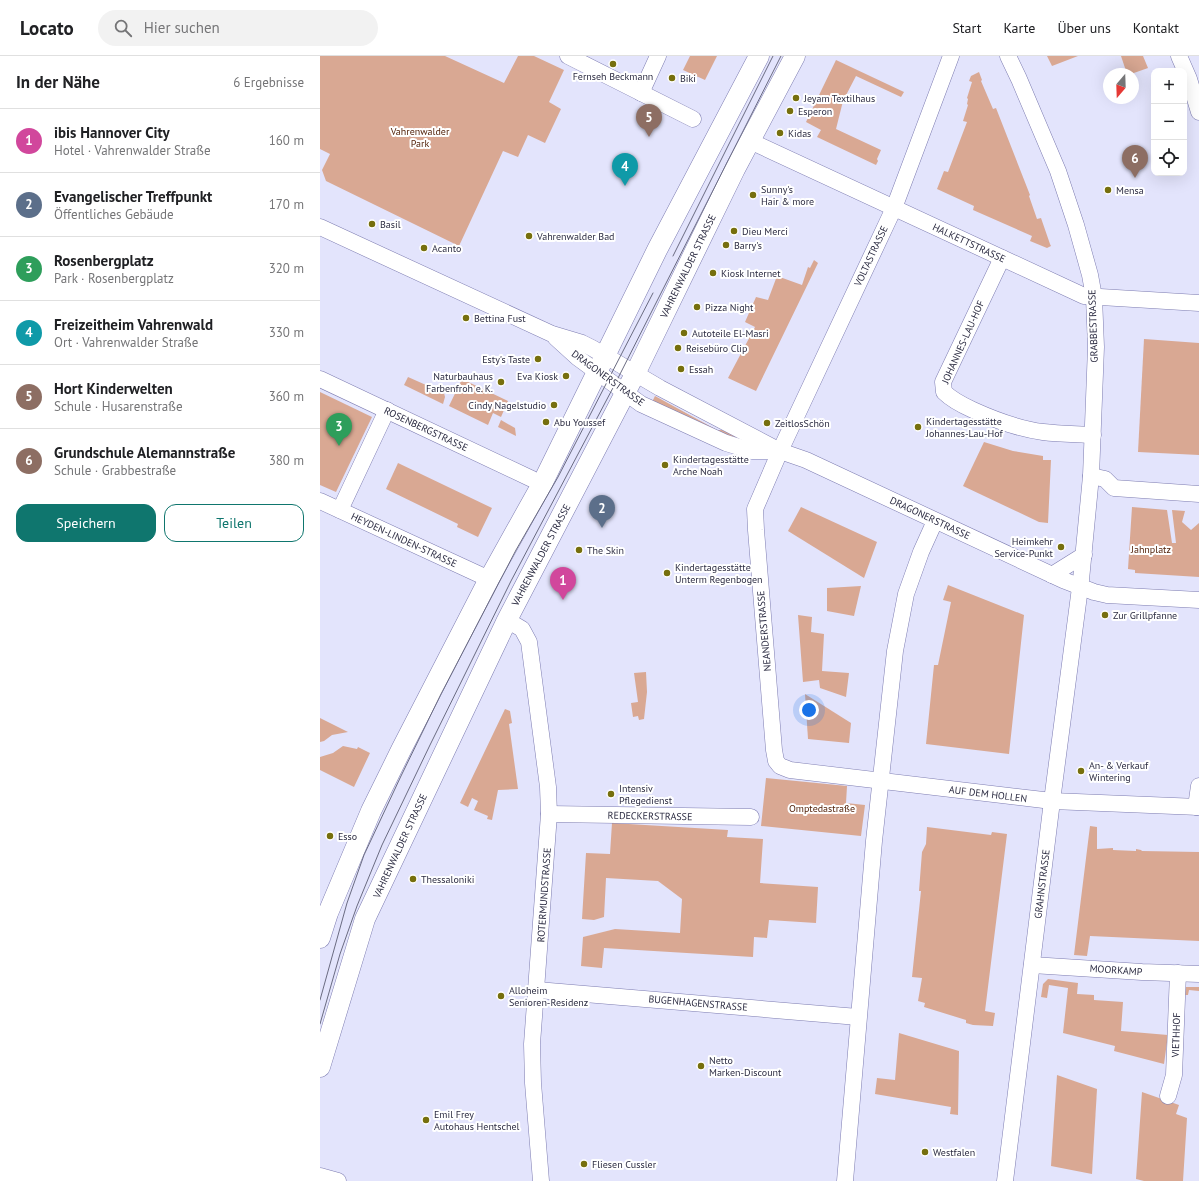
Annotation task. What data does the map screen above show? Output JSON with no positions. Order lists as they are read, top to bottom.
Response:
{
  "streets": {
    "main road": ["VAHRENWALDER STRASSE"],
    "street": [
      "HALKETTSTRASSE",
      "VOLTASTRASSE",
      "GRABBESTRASSE",
      "JOHANNES-LAU-HOF",
      "DRAGONERSTRASSE",
      "ROSENBERGSTRASSE",
      "HEYDEN-LINDEN-STRASSE",
      "NEANDERSTRASSE",
      "AUF DEM HOLLEN",
      "REDECKERSTRASSE",
      "GRAHNSTRASSE",
      "ROTERMUNDSTRASSE",
      "MOORKAMP",
      "BUGENHAGENSTRASSE",
      "VIETHHOF"
    ]
  },
  "crossings": [
    ["HALKETTSTRASSE", "VOLTASTRASSE"],
    ["HALKETTSTRASSE", "VAHRENWALDER STRASSE"],
    ["HALKETTSTRASSE", "GRABBESTRASSE"],
    ["HALKETTSTRASSE", "JOHANNES-LAU-HOF"],
    ["VOLTASTRASSE", "DRAGONERSTRASSE"],
    ["VOLTASTRASSE", "NEANDERSTRASSE"],
    ["VAHRENWALDER STRASSE", "DRAGONERSTRASSE"],
    ["VAHRENWALDER STRASSE", "ROTERMUNDSTRASSE"],
    ["GRABBESTRASSE", "JOHANNES-LAU-HOF"],
    ["GRABBESTRASSE", "DRAGONERSTRASSE"],
    ["GRABBESTRASSE", "GRAHNSTRASSE"],
    ["DRAGONERSTRASSE", "NEANDERSTRASSE"],
    ["DRAGONERSTRASSE", "GRAHNSTRASSE"],
    ["NEANDERSTRASSE", "AUF DEM HOLLEN"],
    ["AUF DEM HOLLEN", "GRAHNSTRASSE"],
    ["REDECKERSTRASSE", "ROTERMUNDSTRASSE"],
    ["GRAHNSTRASSE", "MOORKAMP"],
    ["ROTERMUNDSTRASSE", "BUGENHAGENSTRASSE"],
    ["MOORKAMP", "VIETHHOF"]
  ],
  "parks": ["Vahrenwalder Park", "Jahnplatz", "Omptedastraße"],
  "places": [
    "Fernseh Beckmann",
    "Biki",
    "Jeyam Textilhaus",
    "Esperon",
    "Kidas",
    "Mensa",
    "Sunny's Hair & more",
    "Basil",
    "Dieu Merci",
    "Vahrenwalder Bad",
    "Barry's",
    "Acanto",
    "Kiosk Internet",
    "Pizza Night",
    "Bettina Fust",
    "Autoteile El-Masri",
    "Reisebüro Clip",
    "Esty's Taste",
    "Essah",
    "Eva Kiosk",
    "Naturbauhaus Farbenfroh e. K.",
    "Cindy Nagelstudio",
    "Abu Youssef",
    "ZeitlosSchön",
    "Kindertagesstätte Johannes-Lau-Hof",
    "Kindertagesstätte Arche Noah",
    "Heimkehr Service-Punkt",
    "The Skin",
    "Kindertagesstätte Unterm Regenbogen",
    "Zur Grillpfanne",
    "An- & Verkauf Wintering",
    "Intensiv Pflegedienst",
    "Esso",
    "Thessaloniki",
    "Alloheim Senioren-Residenz",
    "Netto Marken-Discount",
    "Emil Frey Autohaus Hentschel",
    "Westfalen",
    "Fliesen Cussler"
  ],
  "north": "bottom",
  "page": {
    "header": "Locato",
    "search": "Hier suchen",
    "nav": [
      "Start",
      "Karte",
      "Über uns",
      "Kontakt"
    ],
    "heading": ["In der Nähe", "6 Ergebnisse"],
    "map_buttons": ["+", "−"],
    "pins": [
      "5",
      "6",
      "4",
      "3",
      "2",
      "1"
    ],
    "list": [
      {
        "mark": "1",
        "name": "ibis Hannover City",
        "note": "Hotel · Vahrenwalder Straße",
        "value": "160 m"
      },
      {
        "mark": "2",
        "name": "Evangelischer Treffpunkt",
        "note": "Öffentliches Gebäude",
        "value": "170 m"
      },
      {
        "mark": "3",
        "name": "Rosenbergplatz",
        "note": "Park · Rosenbergplatz",
        "value": "320 m"
      },
      {
        "mark": "4",
        "name": "Freizeitheim Vahrenwald",
        "note": "Ort · Vahrenwalder Straße",
        "value": "330 m"
      },
      {
        "mark": "5",
        "name": "Hort Kinderwelten",
        "note": "Schule · Husarenstraße",
        "value": "360 m"
      },
      {
        "mark": "6",
        "name": "Grundschule Alemannstraße",
        "note": "Schule · Grabbestraße",
        "value": "380 m"
      }
    ],
    "buttons": ["Speichern", "Teilen"]
  }
}
